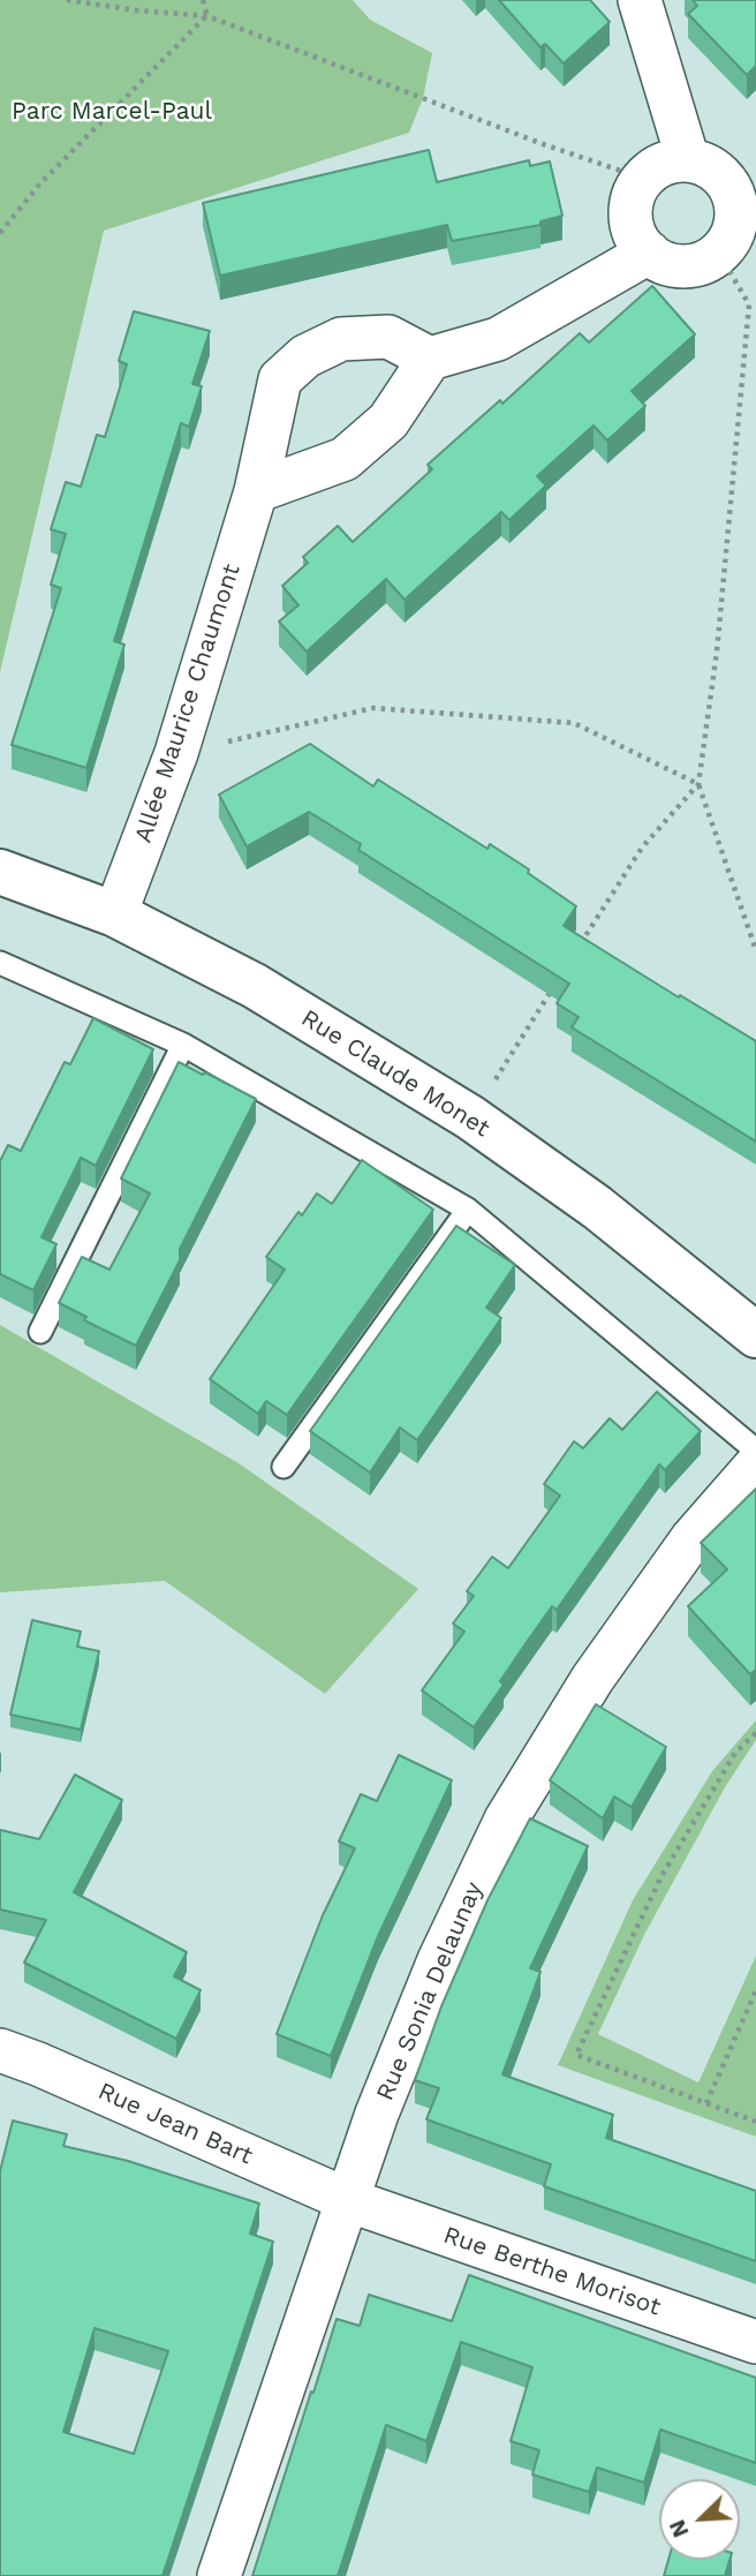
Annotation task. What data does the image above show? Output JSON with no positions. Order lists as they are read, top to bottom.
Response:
{
  "streets": {
    "street": [
      "Allée Maurice Chaumont",
      "Rue Claude Monet",
      "Rue Sonia Delaunay",
      "Rue Jean Bart",
      "Rue Berthe Morisot"
    ]
  },
  "crossings": [
    ["Allée Maurice Chaumont", "Rue Claude Monet"],
    ["Rue Sonia Delaunay", "Rue Jean Bart"],
    ["Rue Sonia Delaunay", "Rue Berthe Morisot"],
    ["Rue Jean Bart", "Rue Berthe Morisot"]
  ],
  "parks": ["Parc Marcel-Paul"],
  "north": "bottom left"
}
